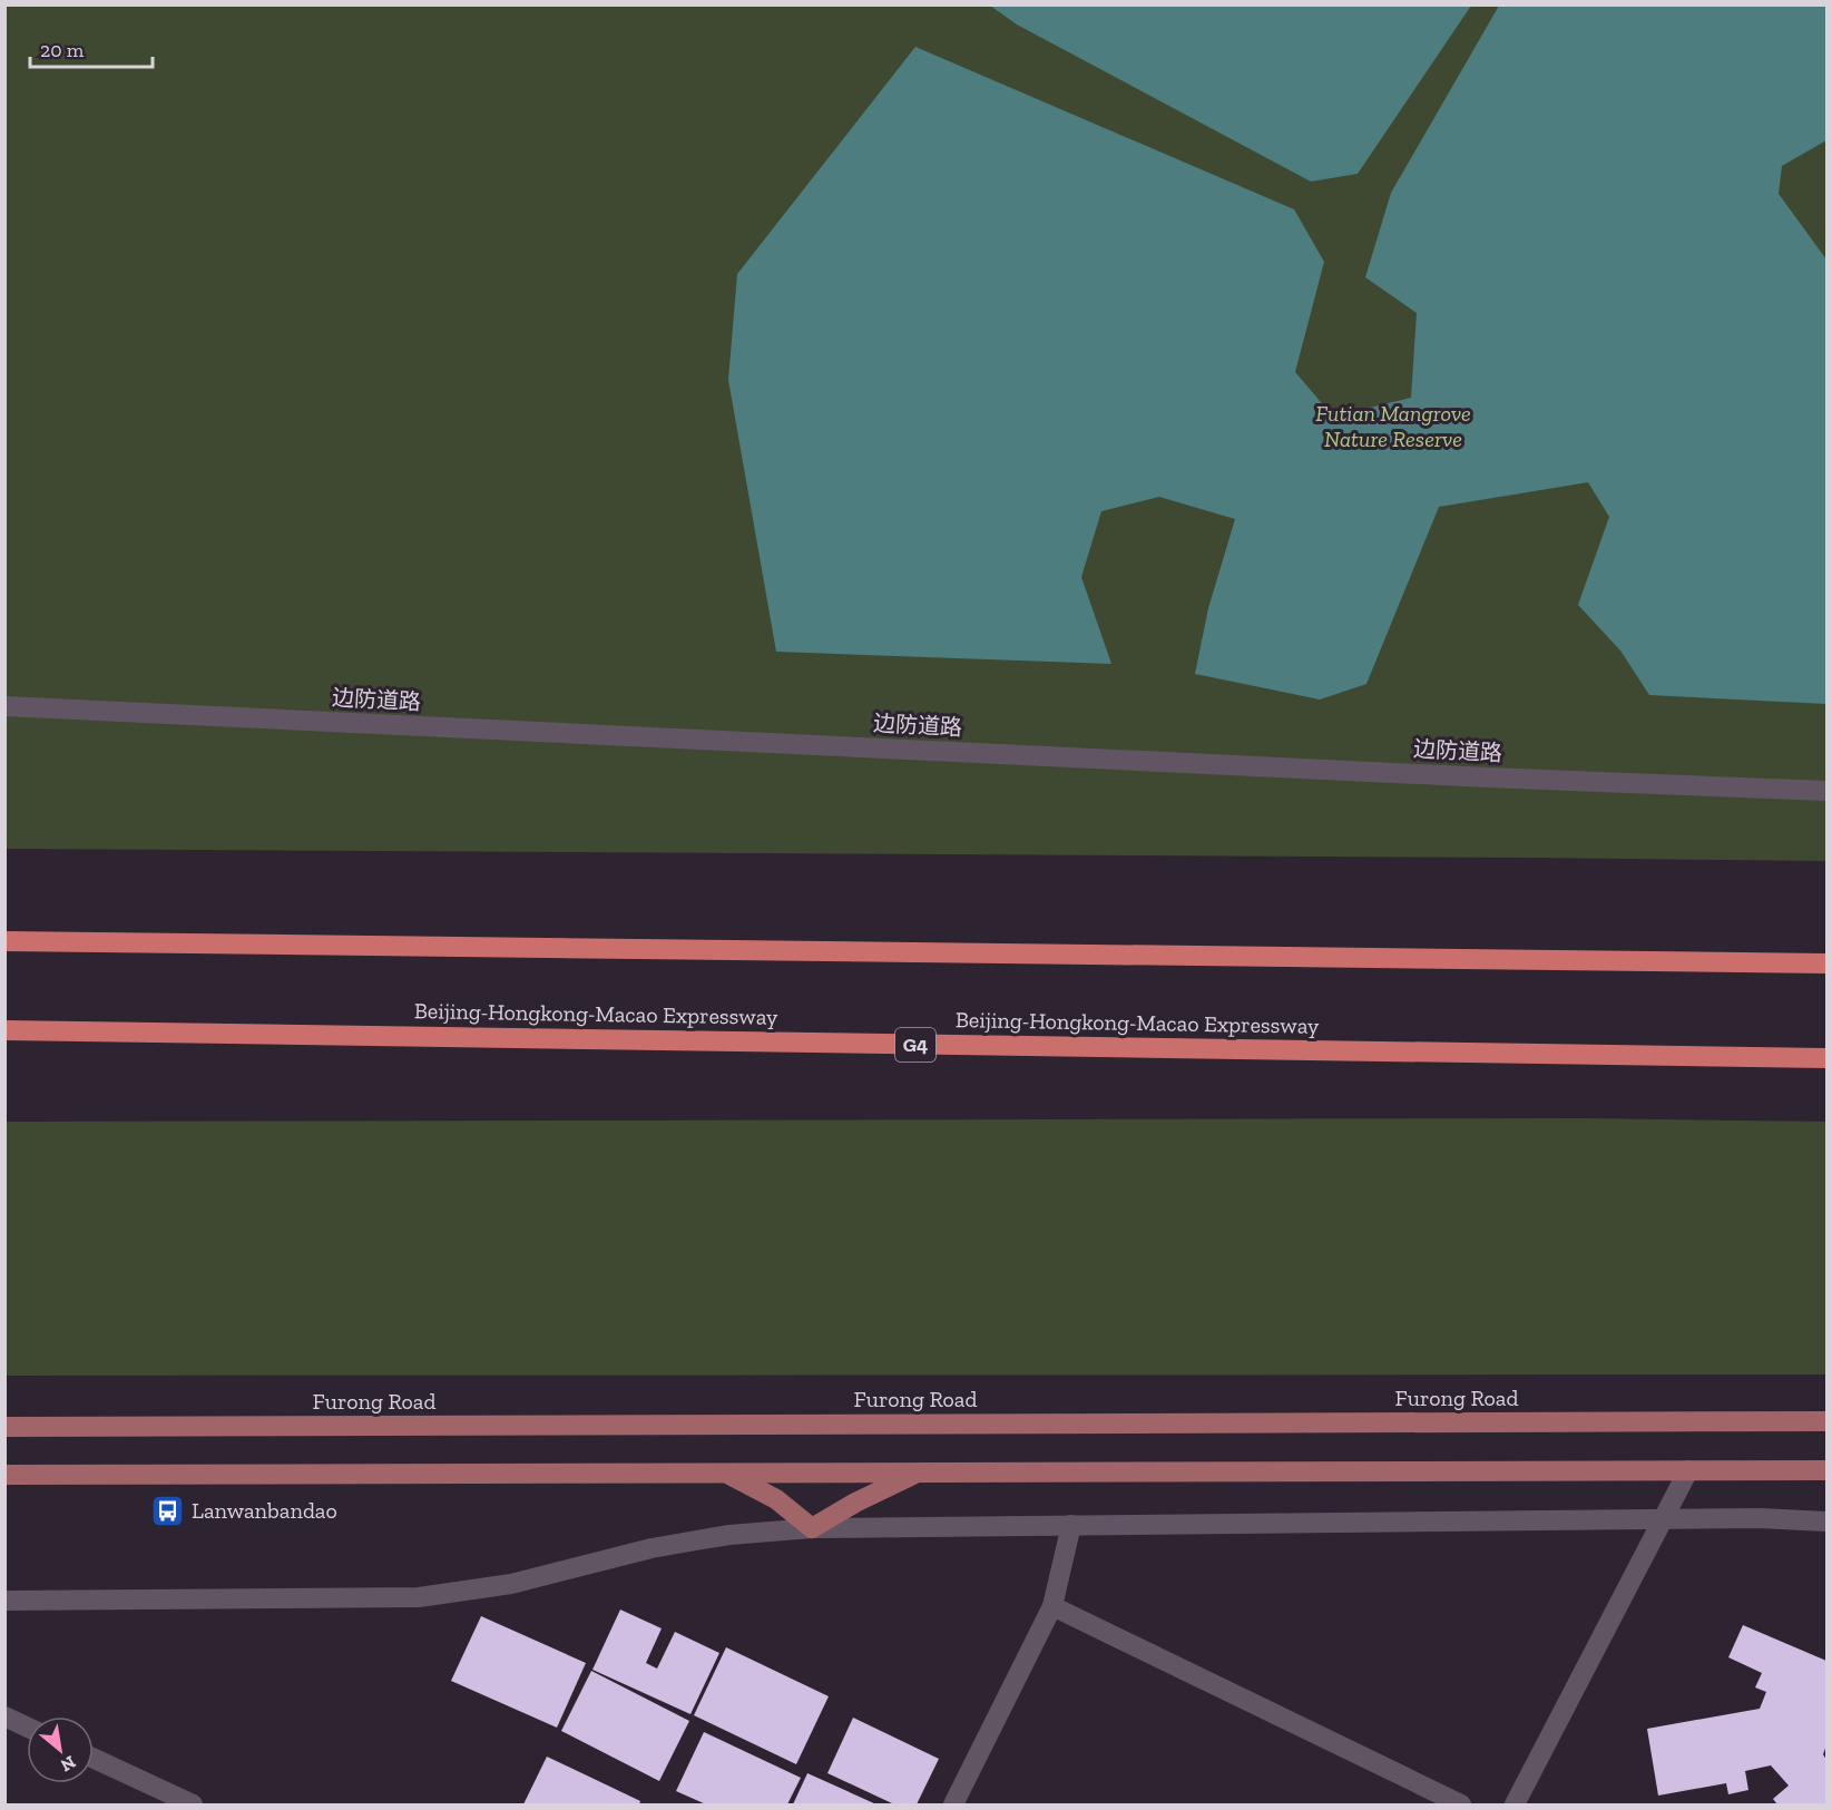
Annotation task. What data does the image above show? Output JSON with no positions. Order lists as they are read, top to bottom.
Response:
{
  "streets": {
    "highway": ["Beijing-Hongkong-Macao Expressway", "G4"],
    "main road": ["Furong Road"],
    "street": ["边防道路"]
  },
  "parks": ["Futian Mangrove Nature Reserve"],
  "places": {
    "bus stop": ["Lanwanbandao"]
  },
  "scale_bar": "20 m",
  "north": "bottom right"
}
